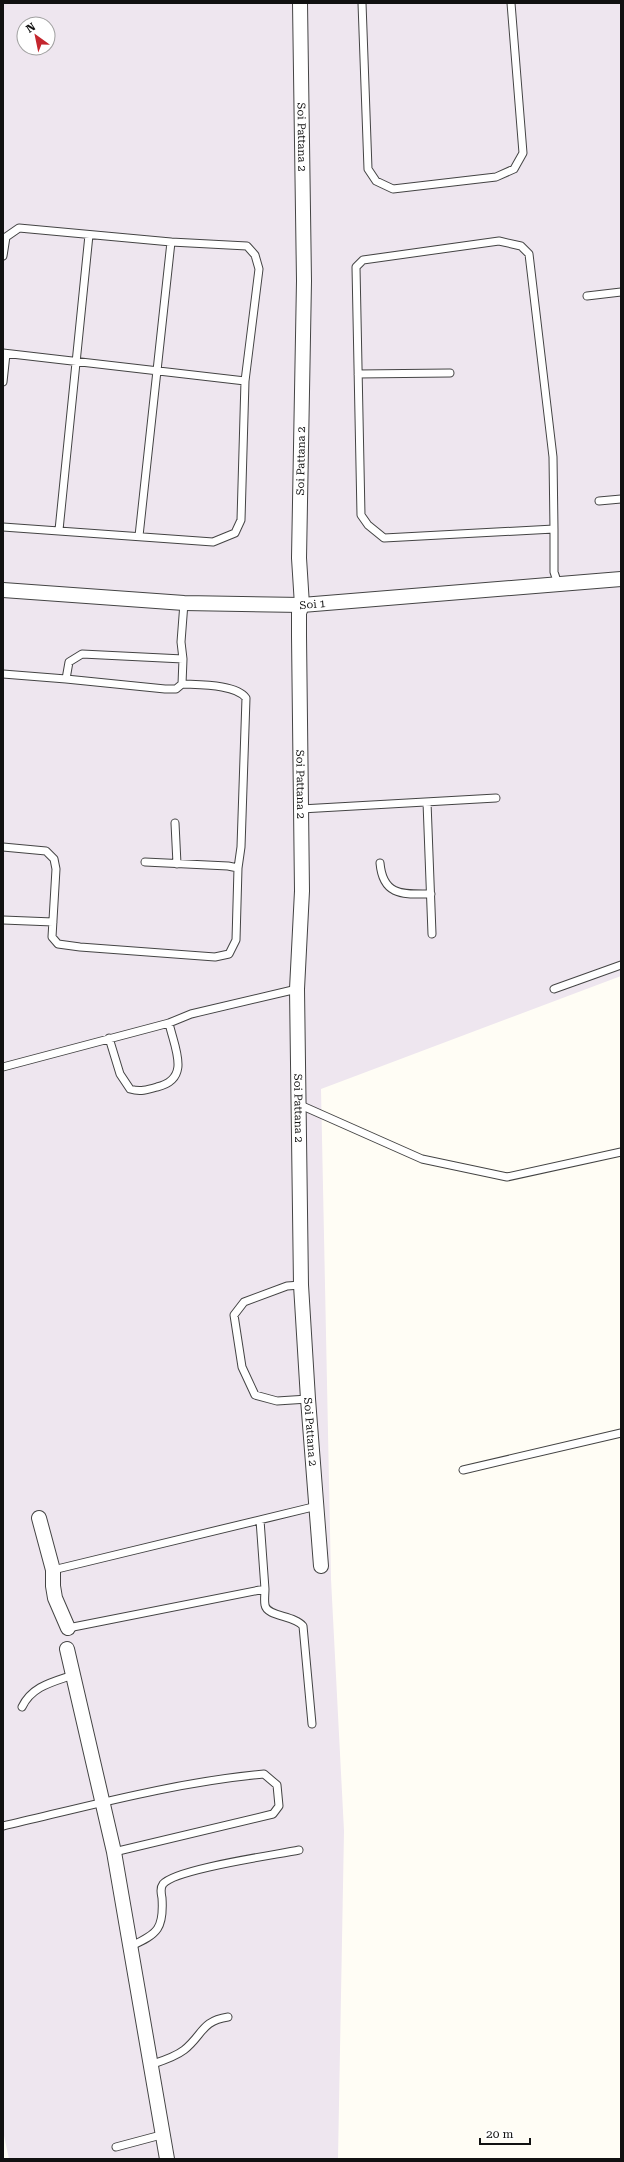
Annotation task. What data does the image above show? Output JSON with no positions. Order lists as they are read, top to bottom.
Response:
{
  "streets": {
    "street": ["Soi Pattana 2", "Soi 1"]
  },
  "crossings": [
    ["Soi Pattana 2", "Soi 1"]
  ],
  "scale_bar": "20 m",
  "north": "top left"
}
